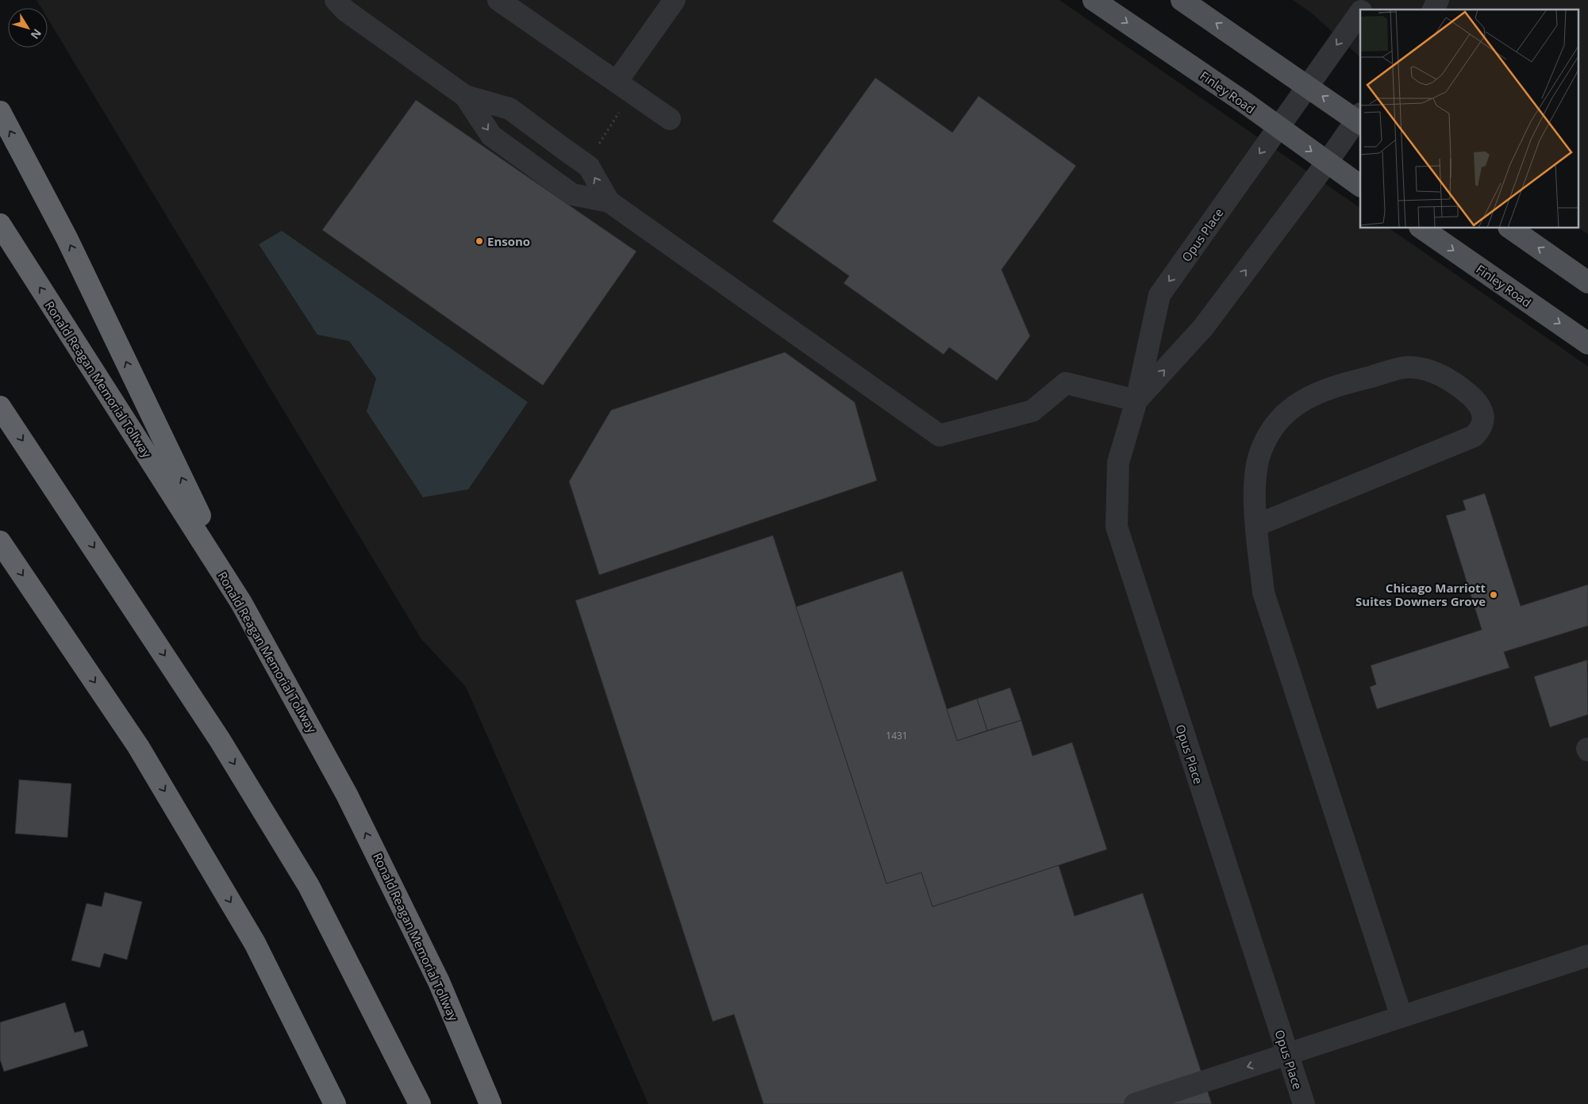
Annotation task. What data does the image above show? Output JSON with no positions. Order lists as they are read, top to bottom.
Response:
{
  "streets": {
    "highway": ["Ronald Reagan Memorial Tollway"],
    "main road": ["Finley Road"],
    "street": ["Opus Place"]
  },
  "crossings": [
    ["Finley Road", "Opus Place"]
  ],
  "places": ["Ensono", "Chicago Marriott Suites Downers Grove"],
  "house_numbers": ["1431"],
  "north": "bottom right"
}
